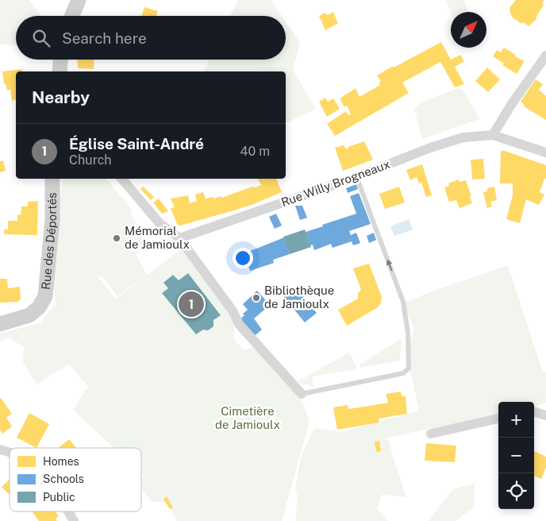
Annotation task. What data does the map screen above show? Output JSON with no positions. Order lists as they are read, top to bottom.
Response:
{
  "streets": {
    "street": ["Rue Willy Brogneaux", "Rue des Déportés"]
  },
  "parks": ["Cimetière de Jamioulx"],
  "places": ["Mémorial de Jamioulx", "Bibliothèque de Jamioulx"],
  "legend": ["Homes", "Schools", "Public"],
  "north": "top right",
  "page": {
    "search": "Search here",
    "heading": "Nearby",
    "list": [
      {
        "mark": "1",
        "name": "Église Saint-André",
        "note": "Church",
        "value": "40 m"
      }
    ],
    "pins": "1",
    "map_buttons": ["+", "−"]
  }
}
